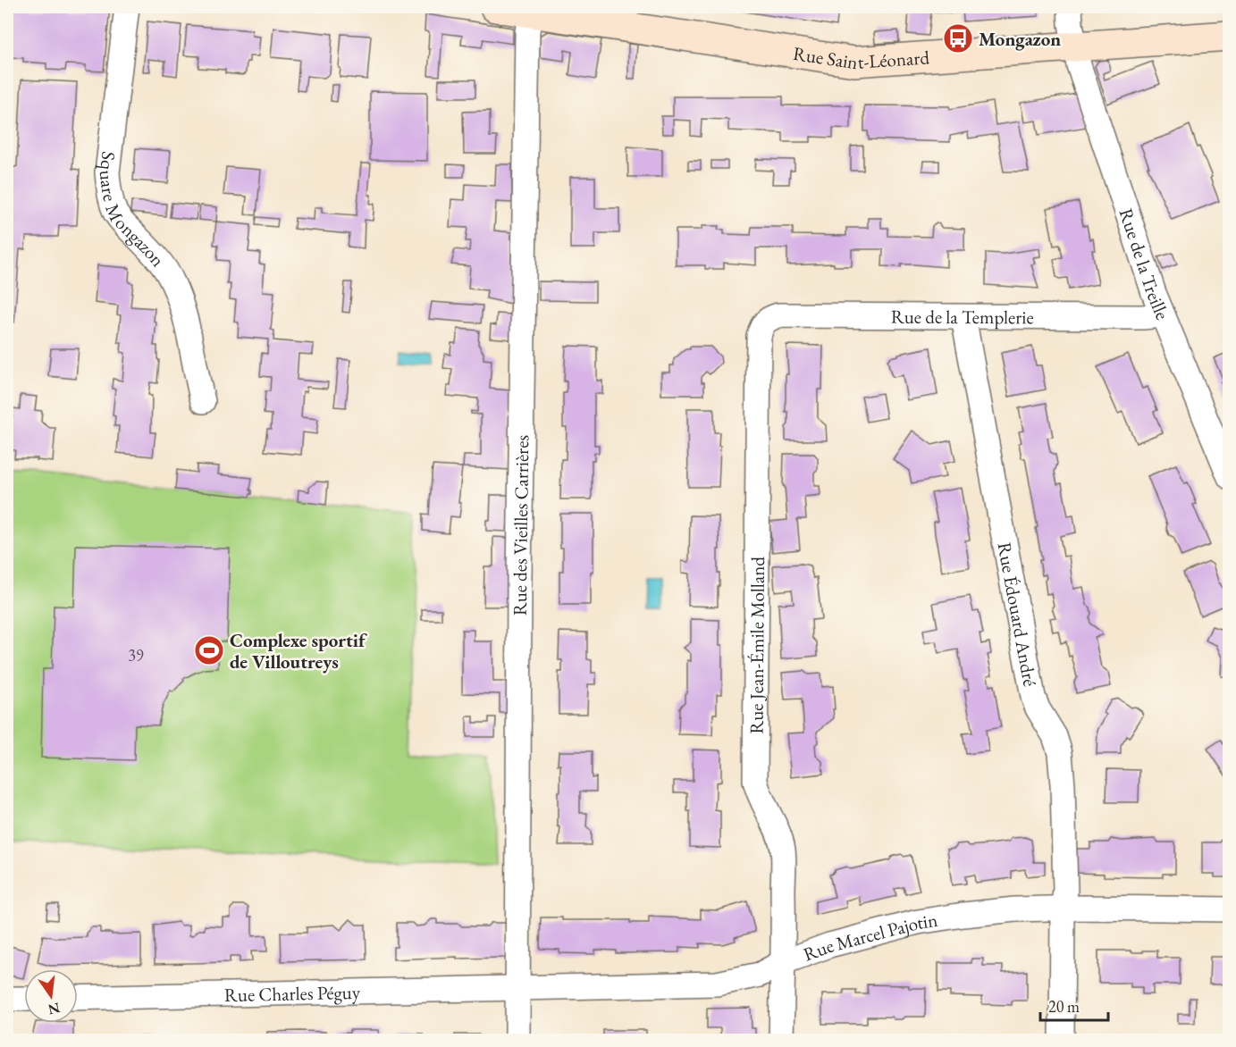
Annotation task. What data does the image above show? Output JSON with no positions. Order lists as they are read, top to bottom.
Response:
{
  "streets": {
    "street": [
      "Rue Saint-Léonard",
      "Square Mongazon",
      "Rue de la Treille",
      "Rue de la Templerie",
      "Rue des Vieilles Carrières",
      "Rue Édouard André",
      "Rue Jean-Émile Molland",
      "Rue Marcel Pajotin",
      "Rue Charles Péguy"
    ]
  },
  "crossings": [
    ["Rue Saint-Léonard", "Rue de la Treille"],
    ["Rue Saint-Léonard", "Rue des Vieilles Carrières"],
    ["Rue de la Treille", "Rue de la Templerie"],
    ["Rue de la Templerie", "Rue Édouard André"],
    ["Rue de la Templerie", "Rue Jean-Émile Molland"],
    ["Rue des Vieilles Carrières", "Rue Marcel Pajotin"],
    ["Rue des Vieilles Carrières", "Rue Charles Péguy"],
    ["Rue Édouard André", "Rue Marcel Pajotin"],
    ["Rue Jean-Émile Molland", "Rue Marcel Pajotin"],
    ["Rue Marcel Pajotin", "Rue Charles Péguy"]
  ],
  "places": {
    "bus stop": ["Mongazon"],
    "sports": ["Complexe sportif de Villoutreys"]
  },
  "house_numbers": ["39"],
  "scale_bar": "20 m",
  "north": "bottom"
}
